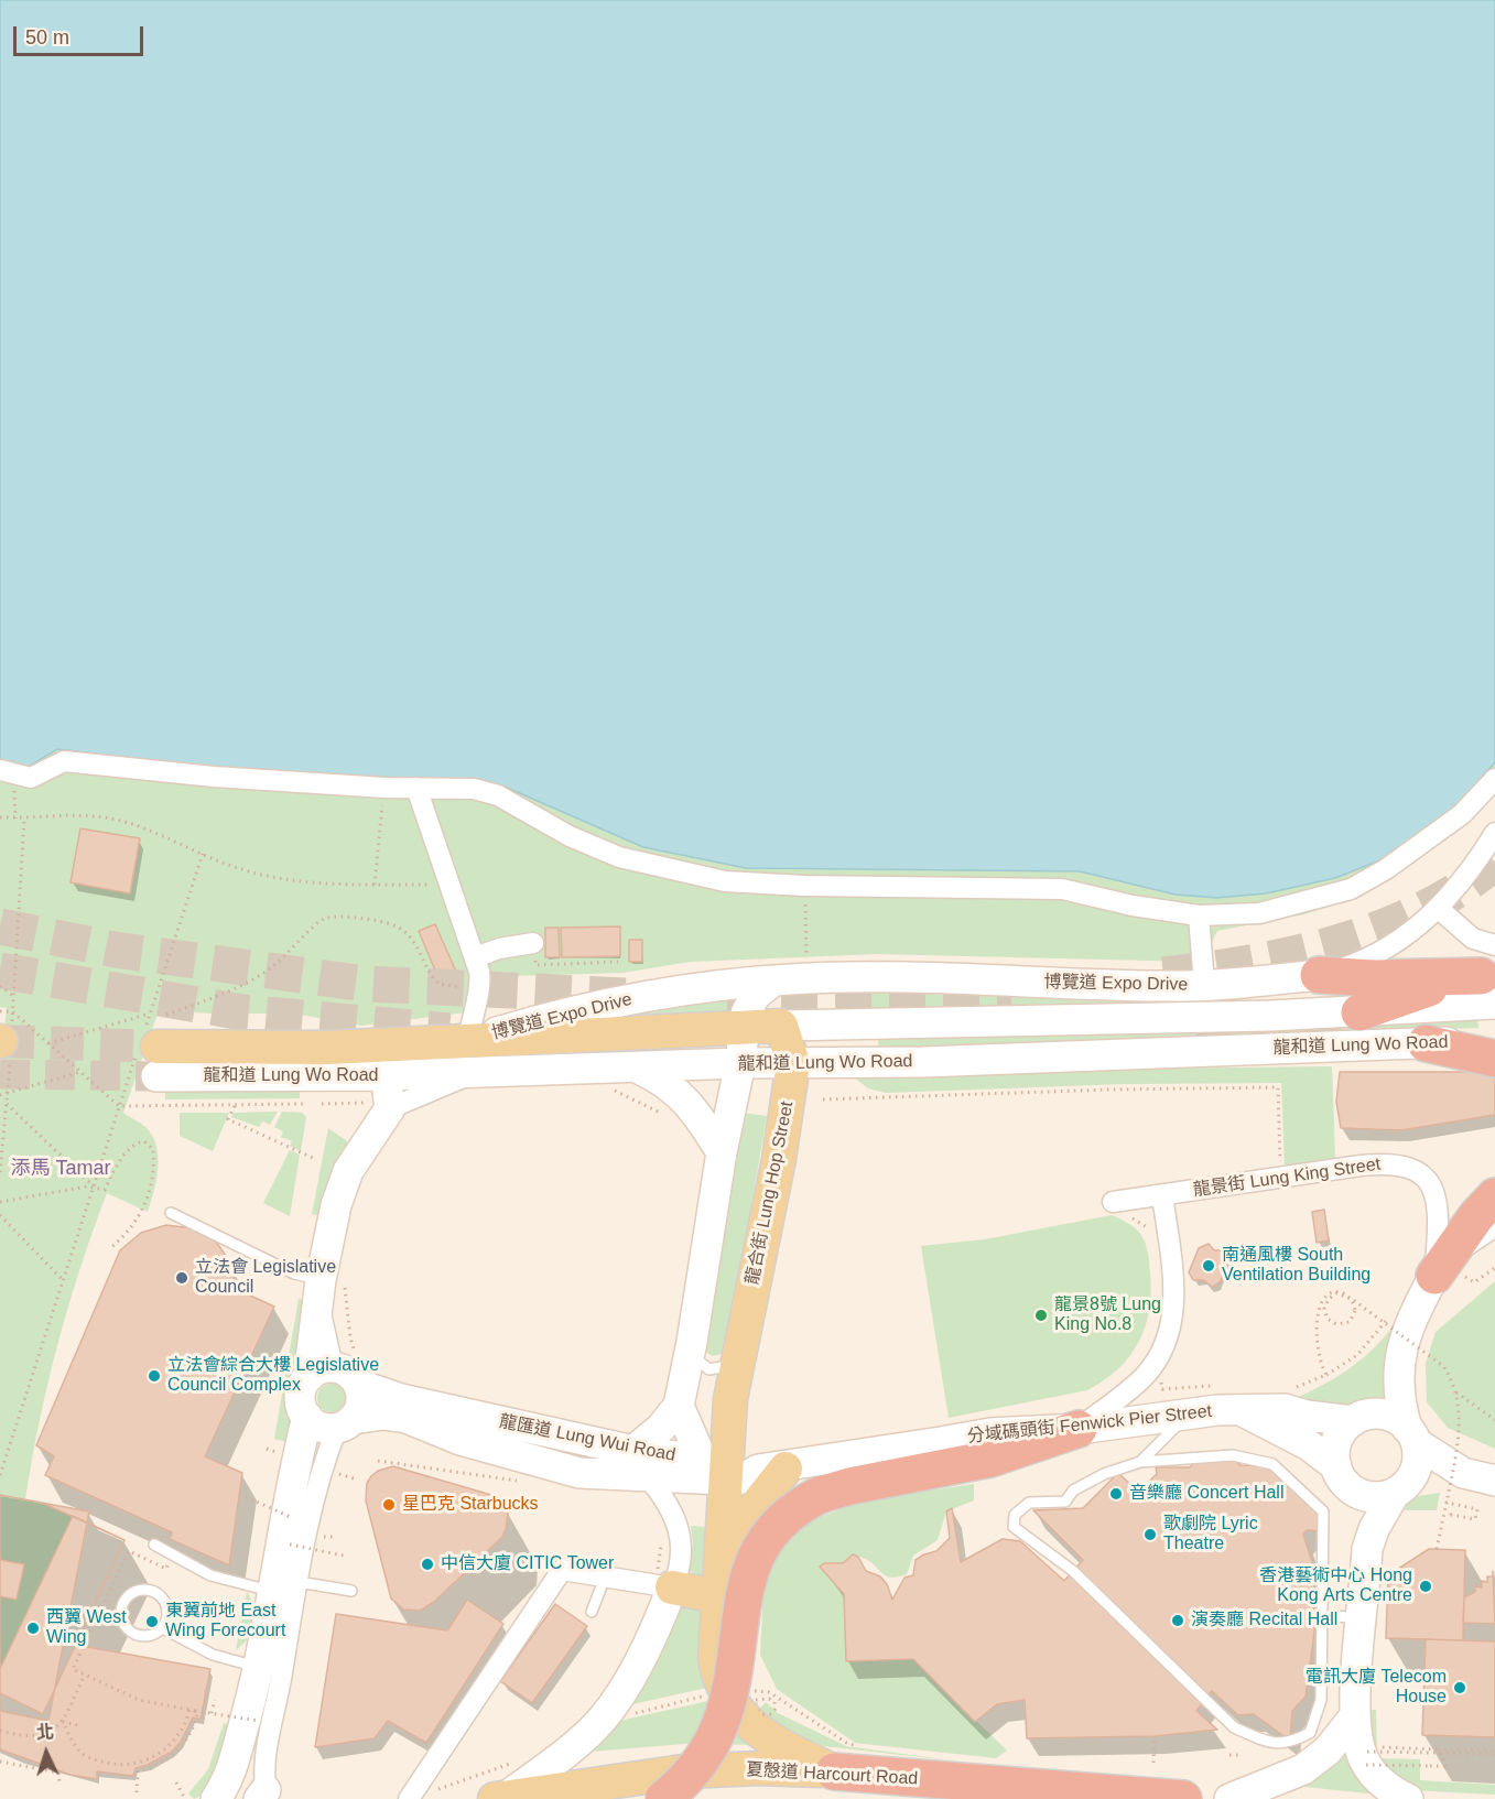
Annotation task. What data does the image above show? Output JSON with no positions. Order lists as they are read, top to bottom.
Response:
{
  "streets": {
    "highway": ["夏慤道 Harcourt Road"],
    "main road": [
      "博覽道 Expo Drive",
      "龍和道 Lung Wo Road",
      "龍合街 Lung Hop Street",
      "分域碼頭街 Fenwick Pier Street",
      "龍匯道 Lung Wui Road"
    ],
    "street": ["龍景街 Lung King Street"]
  },
  "crossings": [
    ["博覽道 Expo Drive", "龍和道 Lung Wo Road"],
    ["龍和道 Lung Wo Road", "龍合街 Lung Hop Street"],
    ["龍合街 Lung Hop Street", "龍匯道 Lung Wui Road"],
    ["分域碼頭街 Fenwick Pier Street", "龍匯道 Lung Wui Road"]
  ],
  "districts": ["添馬 Tamar"],
  "places": [
    "南通風樓 South Ventilation Building",
    "立法會 Legislative Council",
    "龍景8號 Lung King No.8",
    "立法會綜合大樓 Legislative Council Complex",
    "音樂廳 Concert Hall",
    "星巴克 Starbucks",
    "歌劇院 Lyric Theatre",
    "中信大廈 CITIC Tower",
    "香港藝術中心 Hong Kong Arts Centre",
    "演奏廳 Recital Hall",
    "東翼前地 East Wing Forecourt",
    "西翼 West Wing",
    "電訊大廈 Telecom House"
  ],
  "scale_bar": "50 m",
  "north": "top"
}
